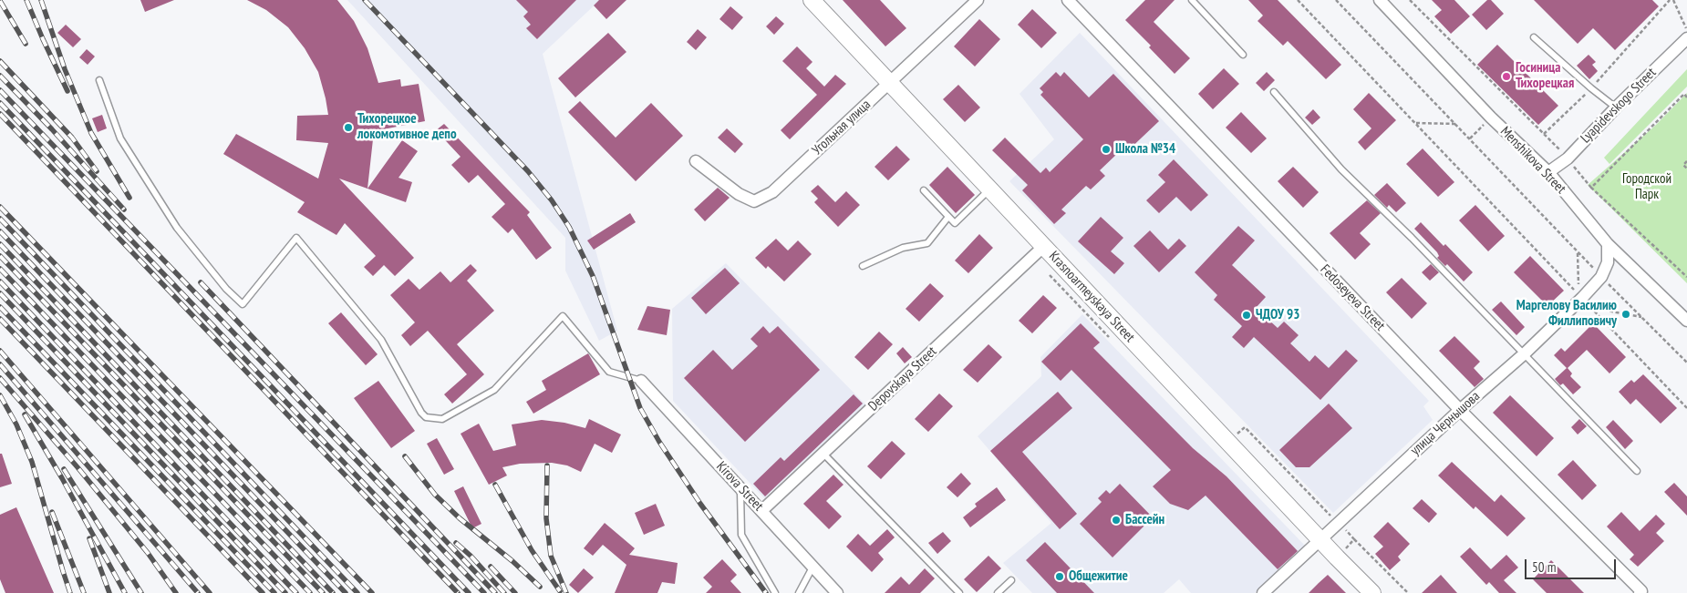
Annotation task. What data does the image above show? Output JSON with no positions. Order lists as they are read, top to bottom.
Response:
{
  "streets": {
    "street": [
      "Lyapidevskogo Street",
      "Угольная улица",
      "Menshikova Street",
      "Krasnoarmeyskaya Street",
      "Fedoseyeva Street",
      "Depovskaya Street",
      "улица Чернышова",
      "Kirova Street"
    ]
  },
  "crossings": [
    ["Lyapidevskogo Street", "Menshikova Street"],
    ["Угольная улица", "Krasnoarmeyskaya Street"],
    ["Menshikova Street", "улица Чернышова"],
    ["Krasnoarmeyskaya Street", "Depovskaya Street"],
    ["Krasnoarmeyskaya Street", "улица Чернышова"],
    ["Fedoseyeva Street", "улица Чернышова"],
    ["Depovskaya Street", "Kirova Street"]
  ],
  "parks": ["Городской Парк"],
  "places": [
    "Госиница Тихорецкая",
    "Тихорецкое локомотивное депо",
    "Школа №34",
    "Маргелову Василию Филлиповичу",
    "ЧДОУ 93",
    "Бассейн",
    "Общежитие"
  ],
  "scale_bar": "50 m"
}
